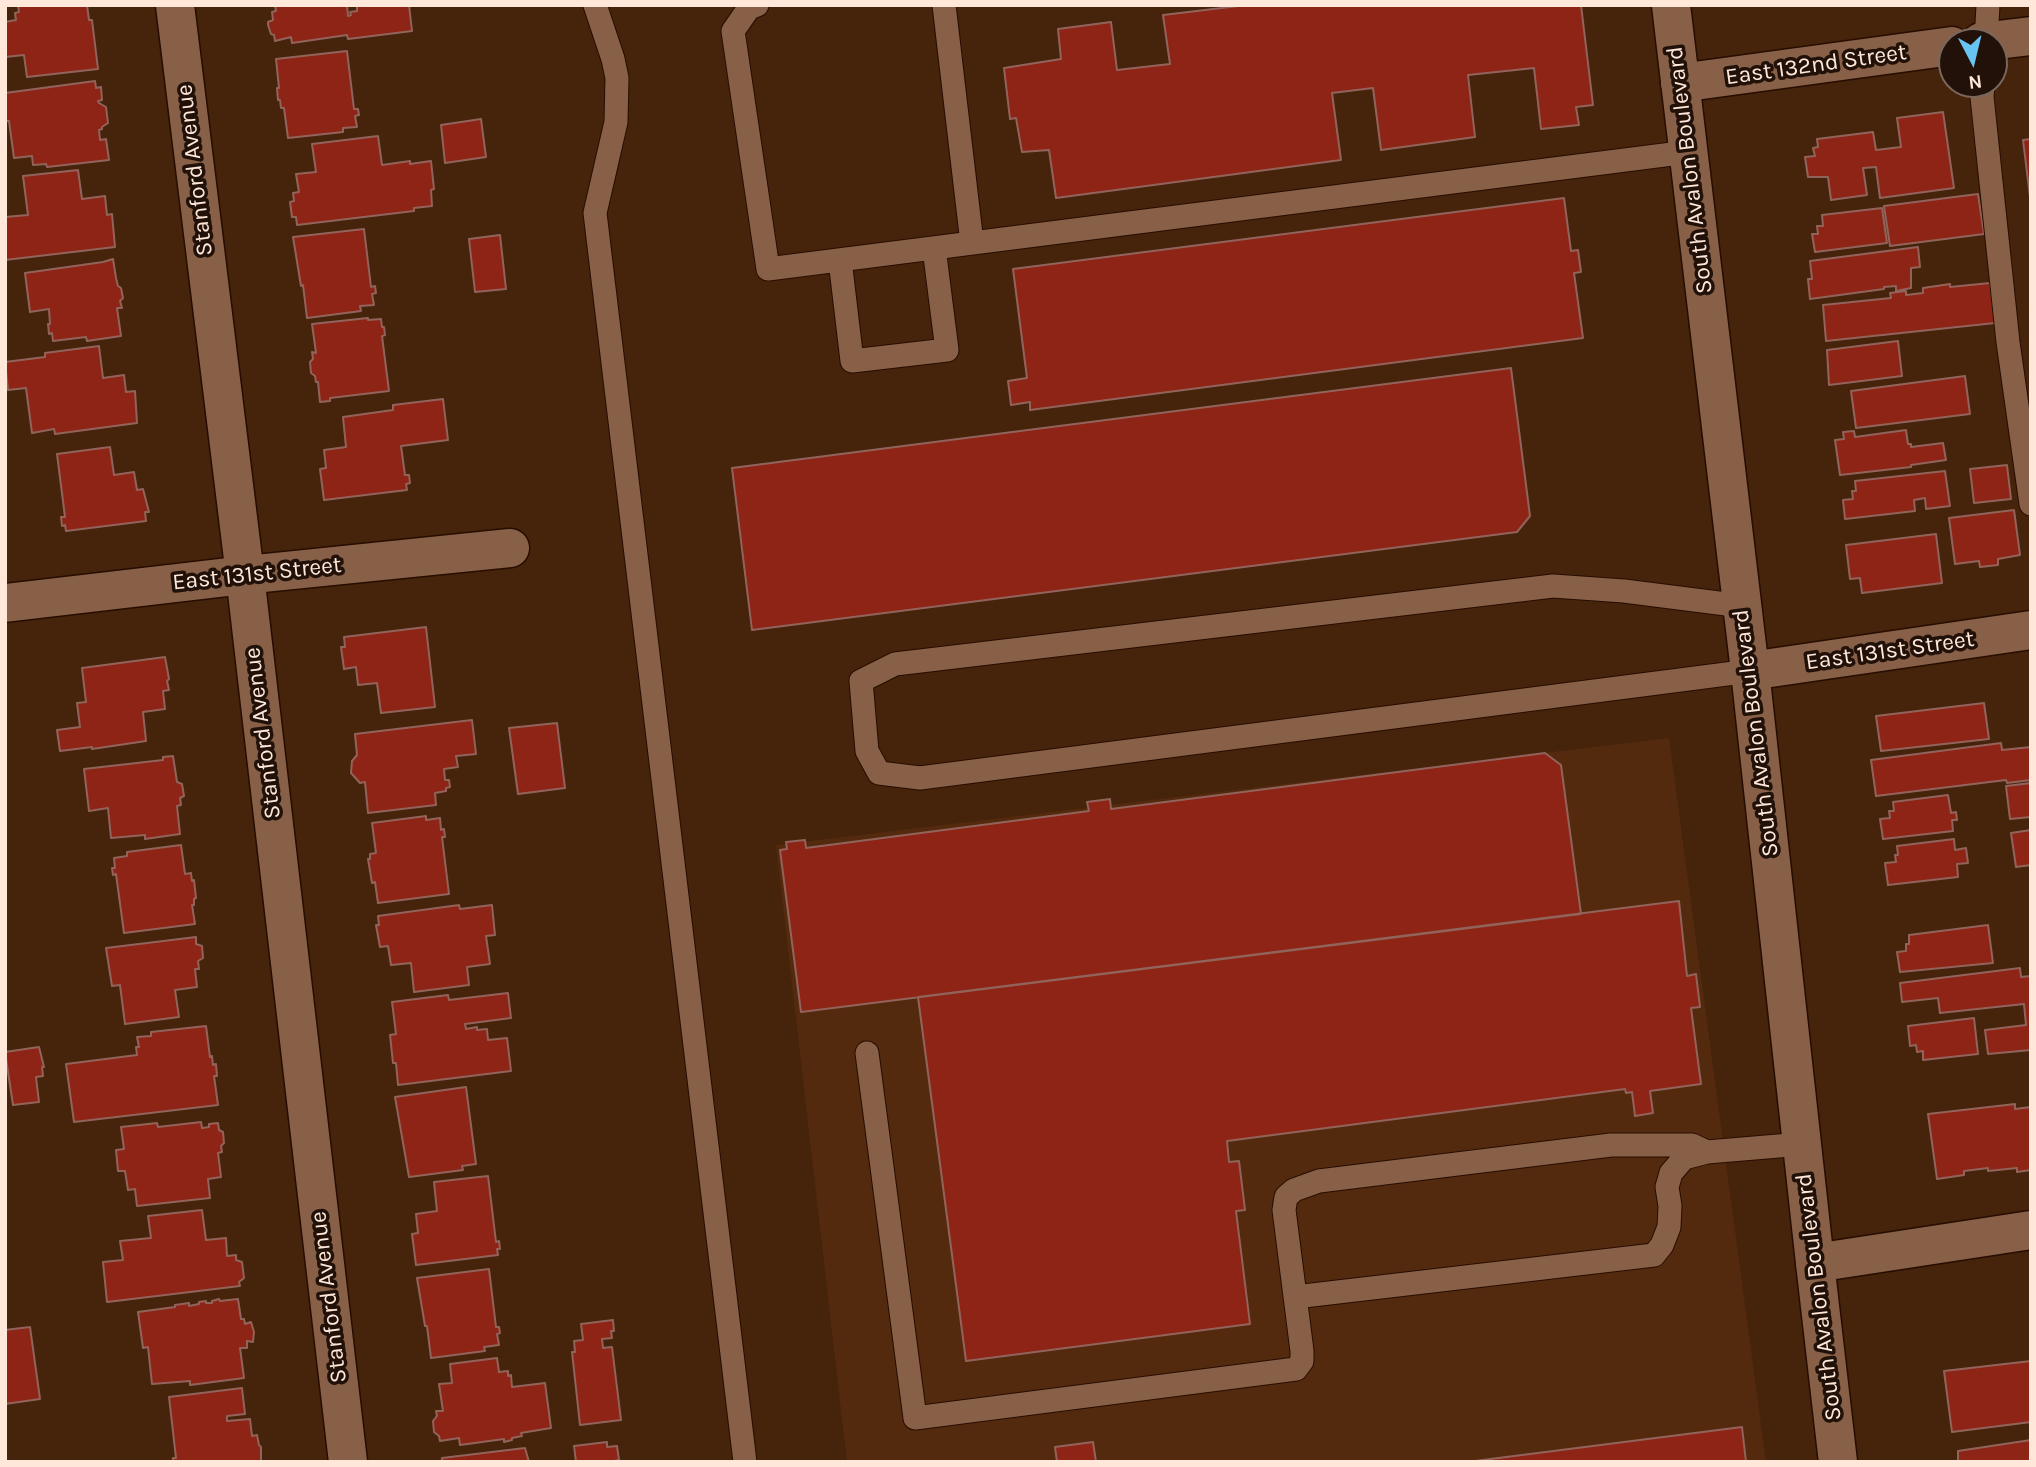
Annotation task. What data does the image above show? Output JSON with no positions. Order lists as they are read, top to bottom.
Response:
{
  "streets": {
    "street": [
      "East 132nd Street",
      "Stanford Avenue",
      "South Avalon Boulevard",
      "East 131st Street"
    ]
  },
  "crossings": [
    ["East 132nd Street", "South Avalon Boulevard"],
    ["Stanford Avenue", "East 131st Street"],
    ["South Avalon Boulevard", "East 131st Street"]
  ],
  "north": "bottom"
}
